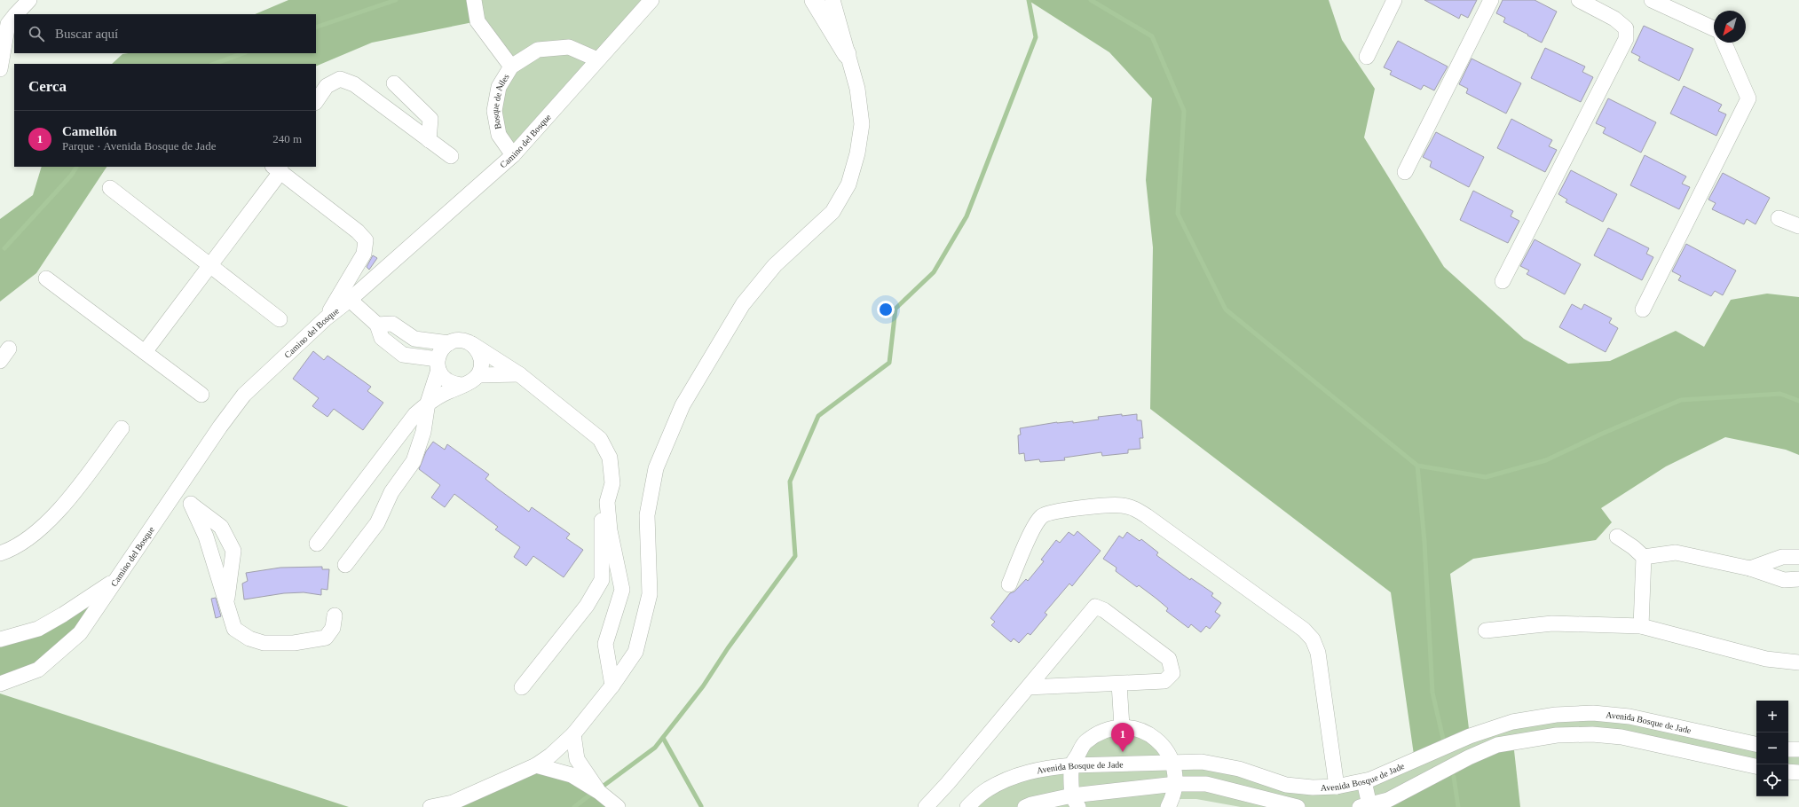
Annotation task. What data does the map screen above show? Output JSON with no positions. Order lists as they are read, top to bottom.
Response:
{
  "streets": {
    "street": ["Bosque de Ailes", "Camino del Bosque", "Avenida Bosque de Jade"]
  },
  "crossings": [
    ["Bosque de Ailes", "Camino del Bosque"]
  ],
  "north": "bottom left",
  "page": {
    "search": "Buscar aquí",
    "heading": "Cerca",
    "list": [
      {
        "mark": "1",
        "name": "Camellón",
        "note": "Parque · Avenida Bosque de Jade",
        "value": "240 m"
      }
    ],
    "map_buttons": ["+", "−"],
    "pins": "1"
  }
}
